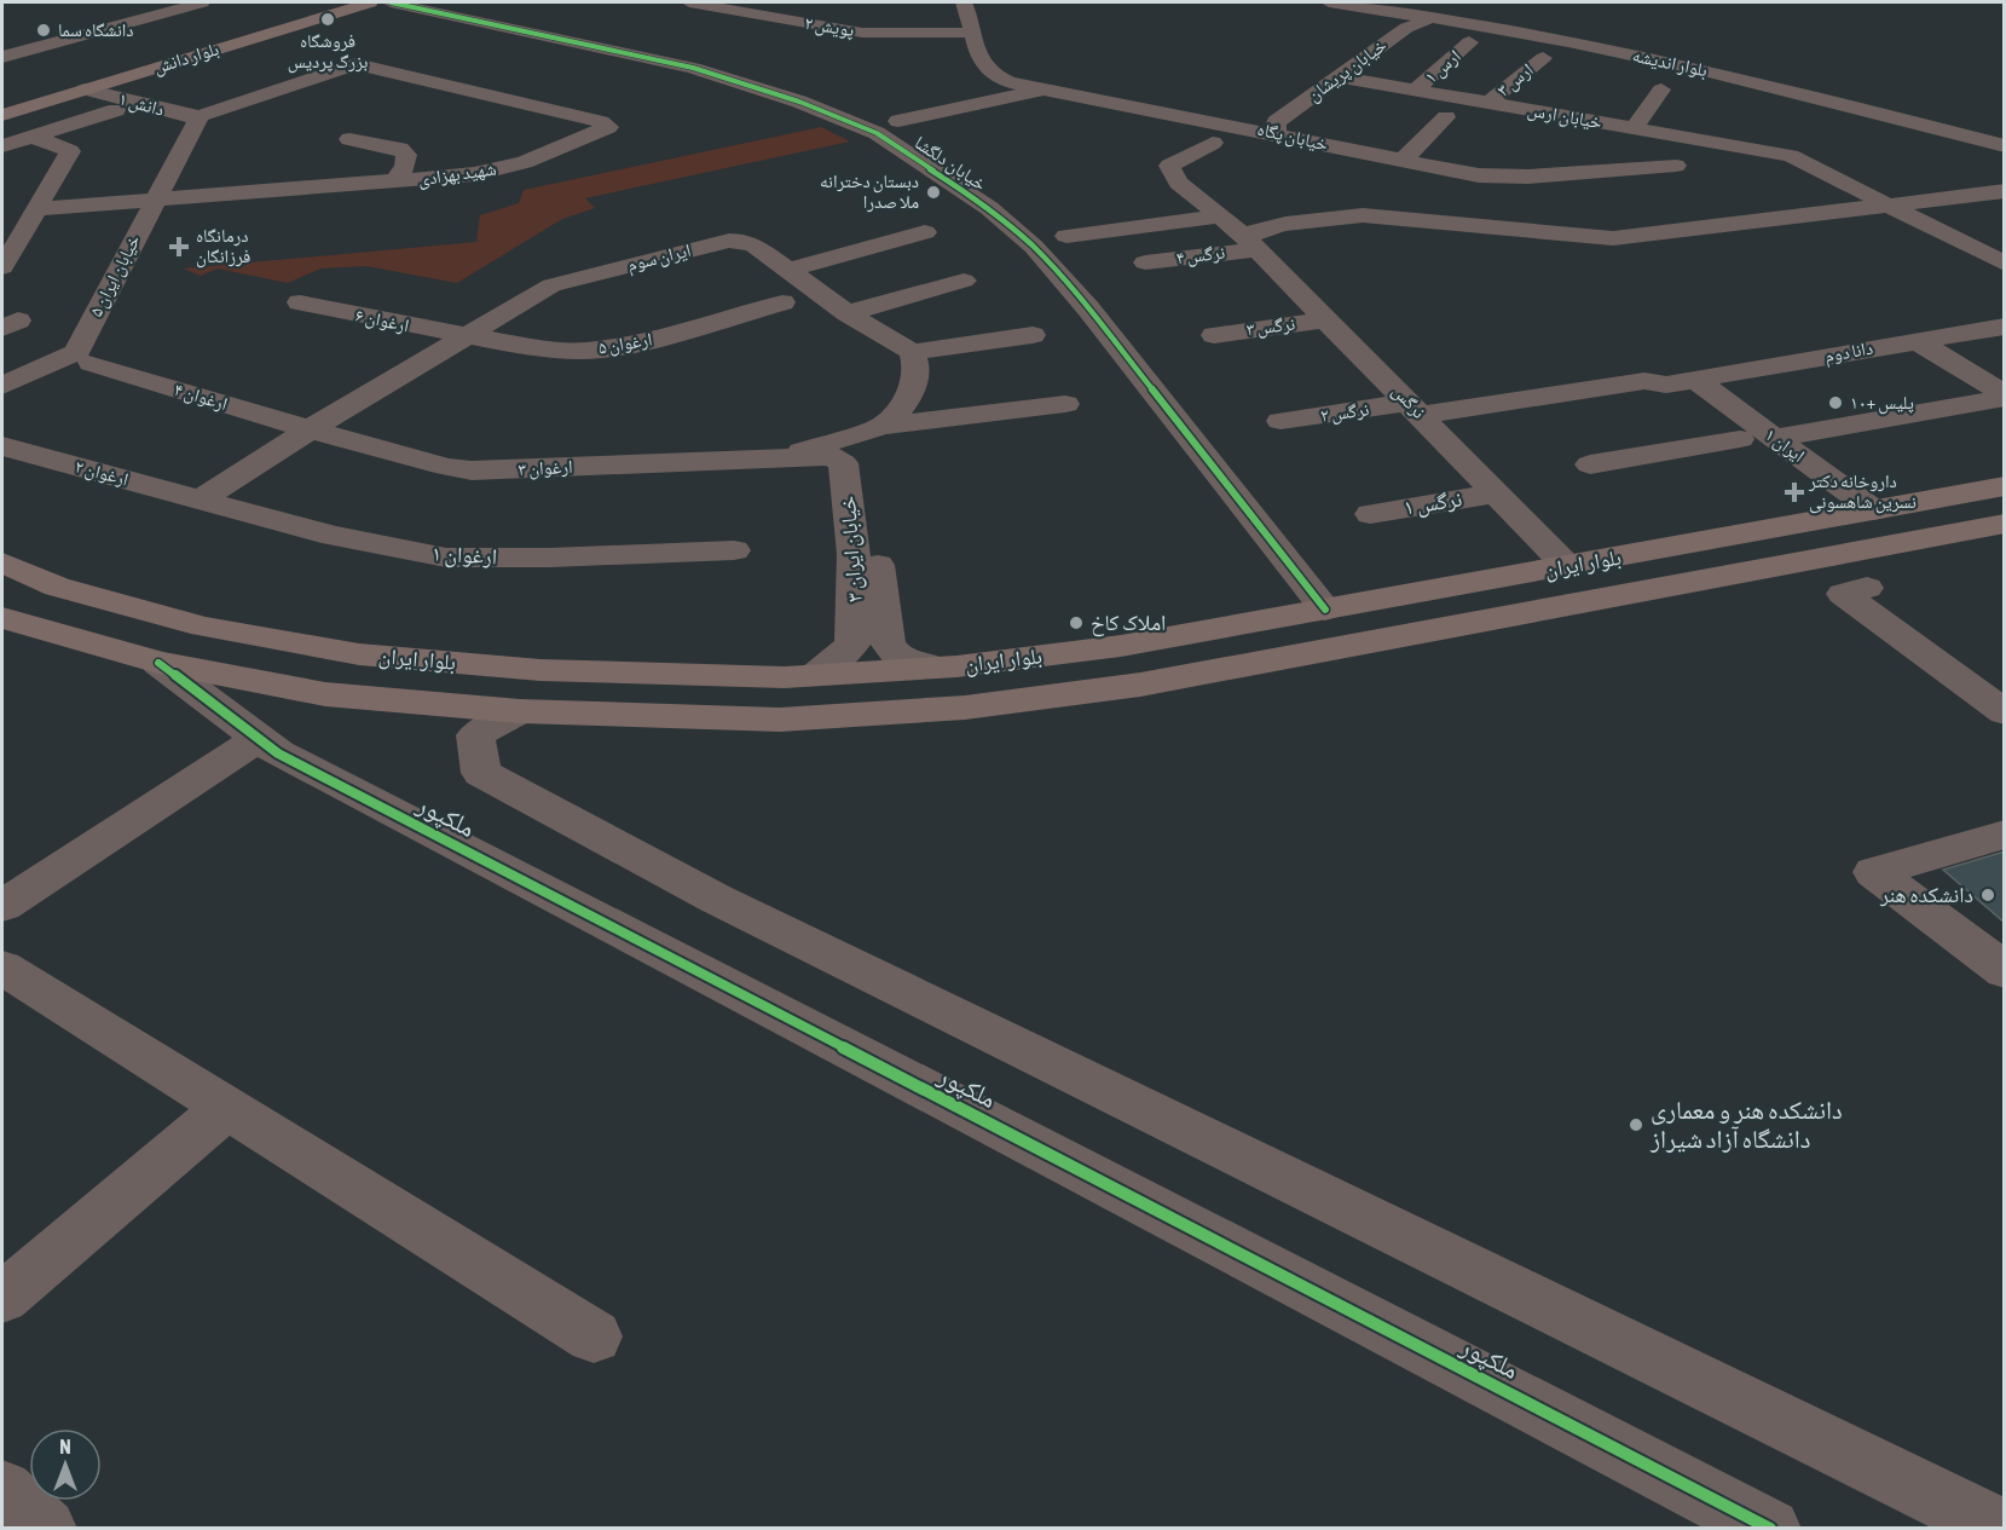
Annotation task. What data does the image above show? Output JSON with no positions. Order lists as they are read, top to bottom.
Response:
{
  "streets": {
    "main road": ["بلوار دانش", "بلوار ایران"],
    "street": [
      "پویش ۲",
      "بلوار اندیشه",
      "ارس ۱",
      "خیابان پریشان",
      "ارس ۳",
      "دانش ۱",
      "خیابان ارس",
      "خیابان پگاه",
      "خیابان دلگشا",
      "شهید بهزادی",
      "نرگس ۴",
      "ایران سوم",
      "خیابان ایران ۵",
      "ارغوان ۶",
      "نرگس ۳",
      "ارغوان ۵",
      "دانا دوم",
      "ارغوان ۴",
      "نرگس",
      "نرگس ۲",
      "ایران ۱",
      "ارغوان ۳",
      "ارغوان ۲",
      "نرگس ۱",
      "خیابان ایران ۳",
      "ارغوان ۱",
      "ملکپور"
    ]
  },
  "crossings": [
    ["بلوار دانش", "دانش ۱"],
    ["بلوار اندیشه", "خیابان پریشان"],
    ["ارس ۱", "خیابان ارس"],
    ["خیابان پریشان", "خیابان ارس"],
    ["خیابان پریشان", "خیابان پگاه"],
    ["ارس ۳", "خیابان ارس"],
    ["دانش ۱", "شهید بهزادی"],
    ["دانش ۱", "خیابان ایران ۵"],
    ["خیابان ارس", "نرگس ۴"],
    ["خیابان دلگشا", "بلوار ایران"],
    ["شهید بهزادی", "خیابان ایران ۵"],
    ["نرگس ۴", "نرگس"],
    ["ایران سوم", "ارغوان ۶"],
    ["ایران سوم", "ارغوان ۵"],
    ["ایران سوم", "ارغوان ۴"],
    ["ایران سوم", "ارغوان ۳"],
    ["ایران سوم", "ارغوان ۲"],
    ["ایران سوم", "ارغوان ۱"],
    ["خیابان ایران ۵", "ارغوان ۴"],
    ["ارغوان ۶", "ارغوان ۵"],
    ["نرگس ۳", "نرگس"],
    ["دانا دوم", "نرگس"],
    ["دانا دوم", "نرگس ۲"],
    ["دانا دوم", "ایران ۱"],
    ["ارغوان ۴", "ارغوان ۳"],
    ["نرگس", "نرگس ۲"],
    ["نرگس", "نرگس ۱"],
    ["نرگس", "بلوار ایران"],
    ["ایران ۱", "بلوار ایران"],
    ["ارغوان ۳", "خیابان ایران ۳"],
    ["ارغوان ۲", "ارغوان ۱"],
    ["خیابان ایران ۳", "بلوار ایران"],
    ["بلوار ایران", "ملکپور"]
  ],
  "places": {
    "other": [
      "فروشگاه بزرگ پردیس",
      "دانشگاه سما",
      "دبستان دخترانه ملا صدرا",
      "پلیس +۱۰",
      "املاک کاخ",
      "دانشکده هنر",
      "دانشکده هنر و معماری دانشگاه آزاد شیراز"
    ],
    "health": ["درمانگاه فرزانگان", "داروخانه دکتر نسرین شاهسونی"]
  },
  "north": "top"
}
